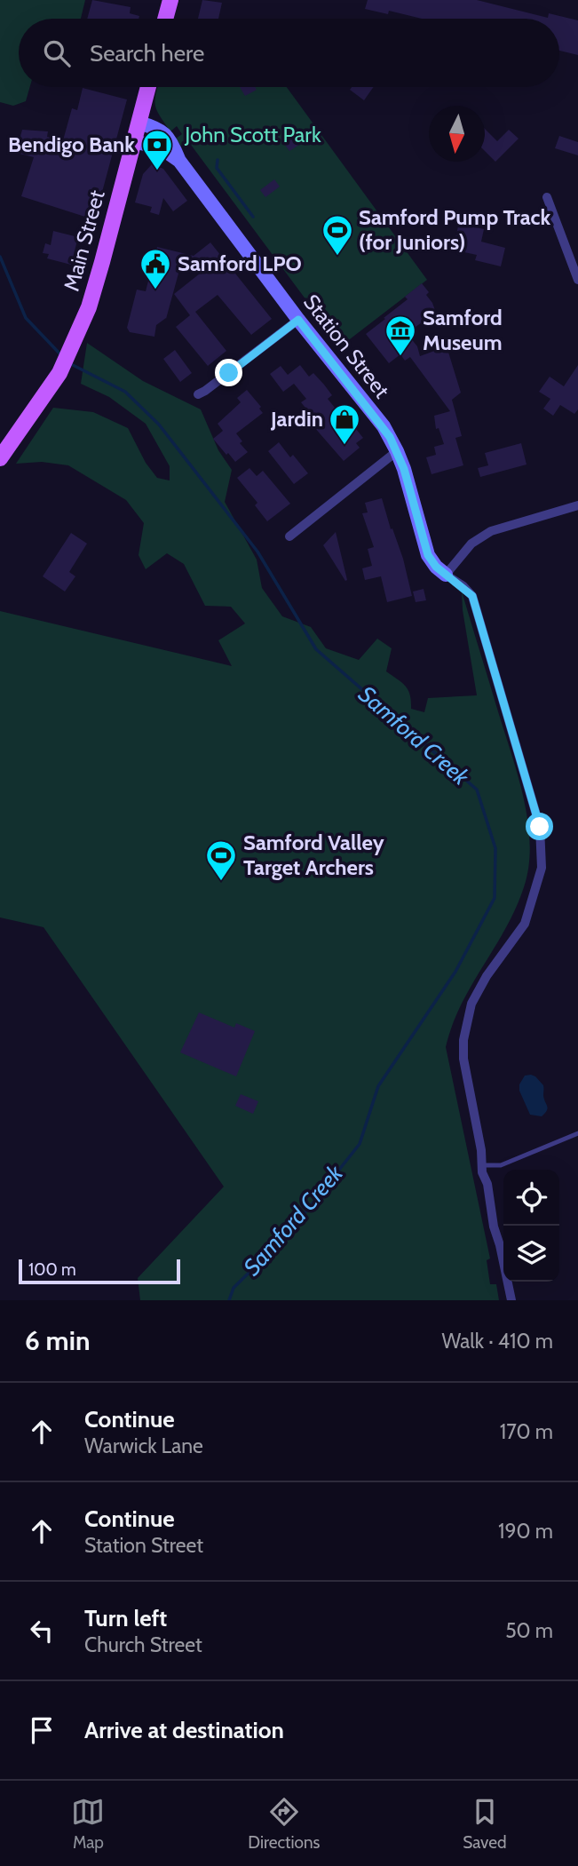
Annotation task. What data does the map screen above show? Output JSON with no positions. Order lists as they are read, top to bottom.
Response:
{
  "streets": {
    "main road": ["Main Street"],
    "street": ["Station Street"]
  },
  "crossings": [
    ["Main Street", "Station Street"]
  ],
  "water": ["Samford Creek"],
  "parks": ["John Scott Park"],
  "places": {
    "bank": ["Bendigo Bank"],
    "sports": ["Samford Pump Track (for Juniors)", "Samford Valley Target Archers"],
    "public building": ["Samford LPO"],
    "museum": ["Samford Museum"],
    "shop": ["Jardin"]
  },
  "scale_bar": "100 m",
  "north": "bottom",
  "page": {
    "search": "Search here",
    "scale": "100 m",
    "heading": ["6 min", "Walk · 410 m"],
    "list": [
      ["Continue", "Warwick Lane", "170 m"],
      ["Continue", "Station Street", "190 m"],
      ["Turn left", "Church Street", "50 m"],
      "Arrive at destination"
    ],
    "nav": ["Map", "Directions", "Saved"]
  }
}
